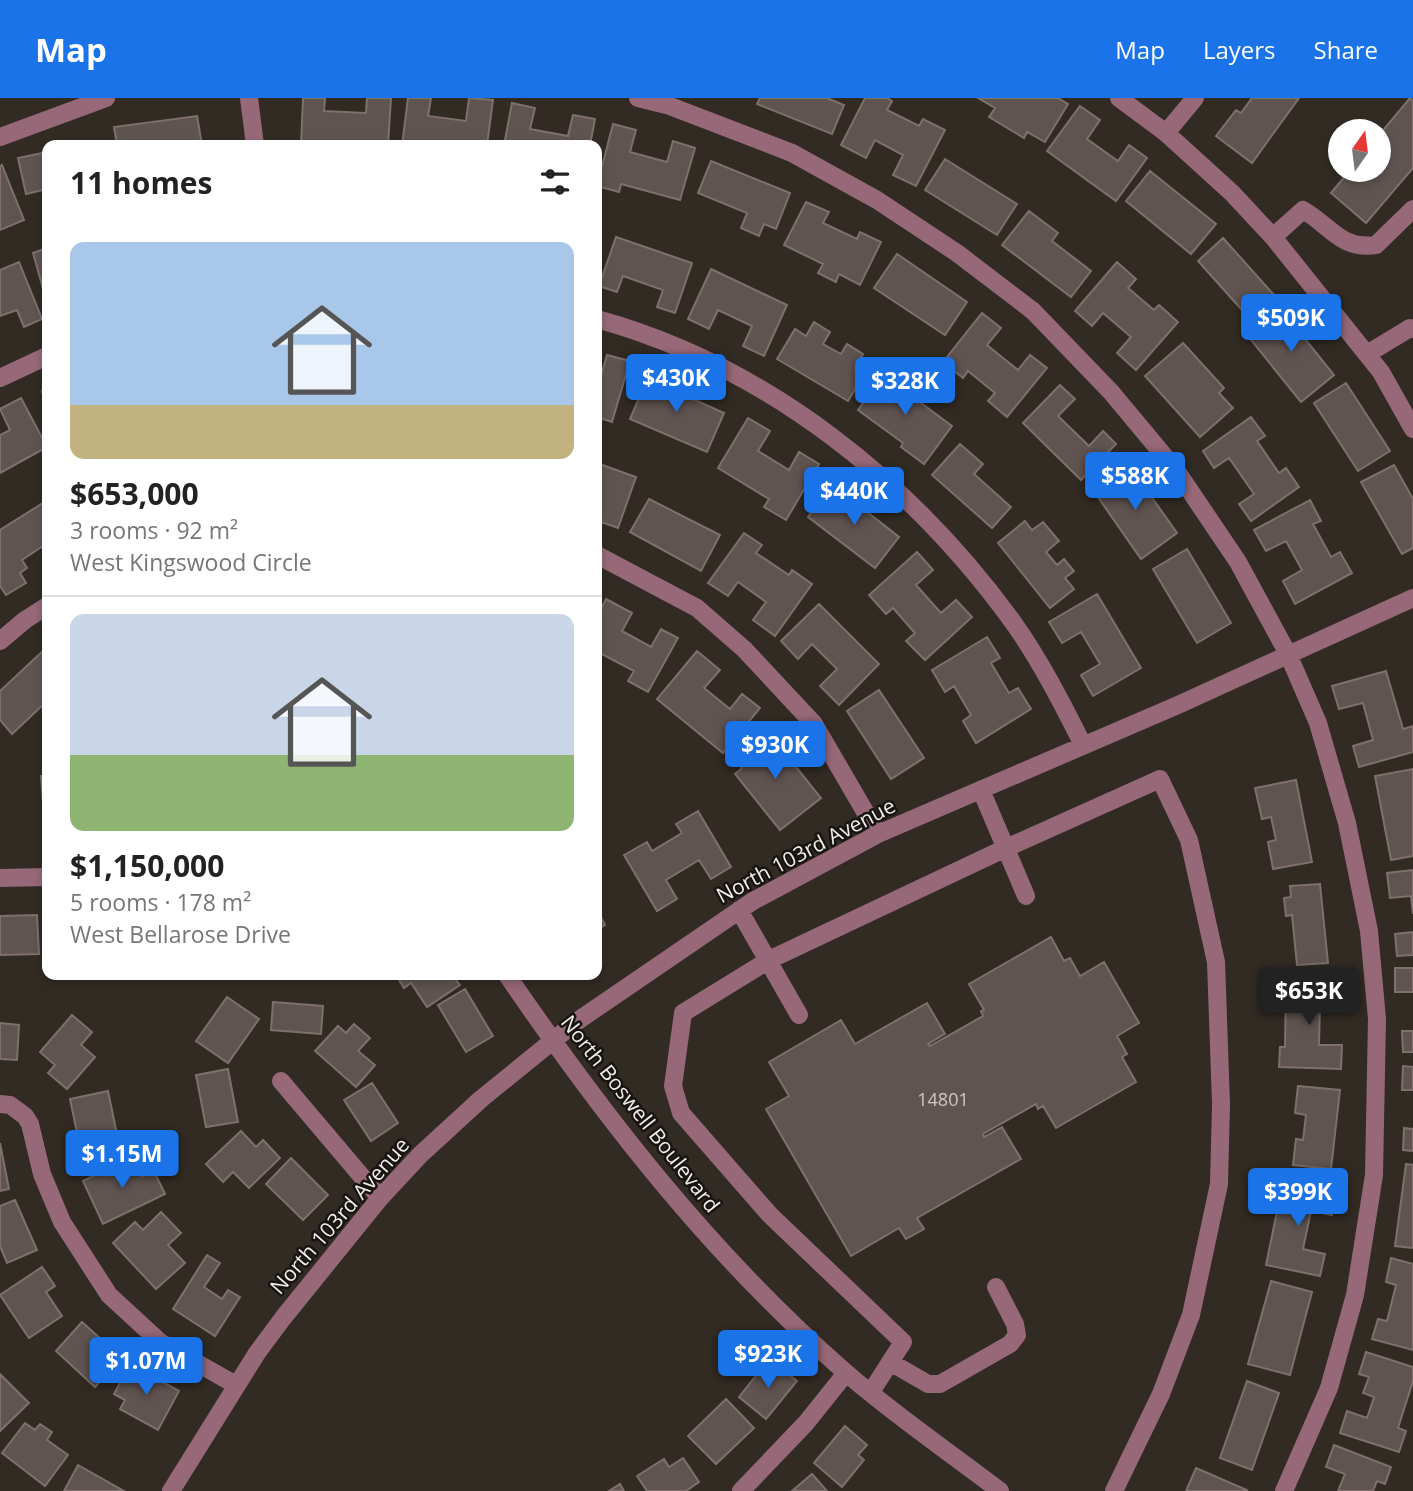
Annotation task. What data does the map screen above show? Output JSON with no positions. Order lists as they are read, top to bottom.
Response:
{
  "streets": {
    "street": ["North 103rd Avenue", "North Boswell Boulevard"]
  },
  "crossings": [
    ["North 103rd Avenue", "North Boswell Boulevard"]
  ],
  "house_numbers": ["14801"],
  "north": "top",
  "page": {
    "header": "Map",
    "nav": ["Map", "Layers", "Share"],
    "heading": "11 homes",
    "list": [
      {
        "name": "$653,000",
        "note": "3 rooms · 92 m² · West Kingswood Circle"
      },
      {
        "name": "$1,150,000",
        "note": "5 rooms · 178 m² · West Bellarose Drive"
      }
    ],
    "price": [
      "$509K",
      "$430K",
      "$328K",
      "$588K",
      "$440K",
      "$930K",
      "$653K",
      "$1.15M",
      "$399K",
      "$923K",
      "$1.07M"
    ]
  }
}
